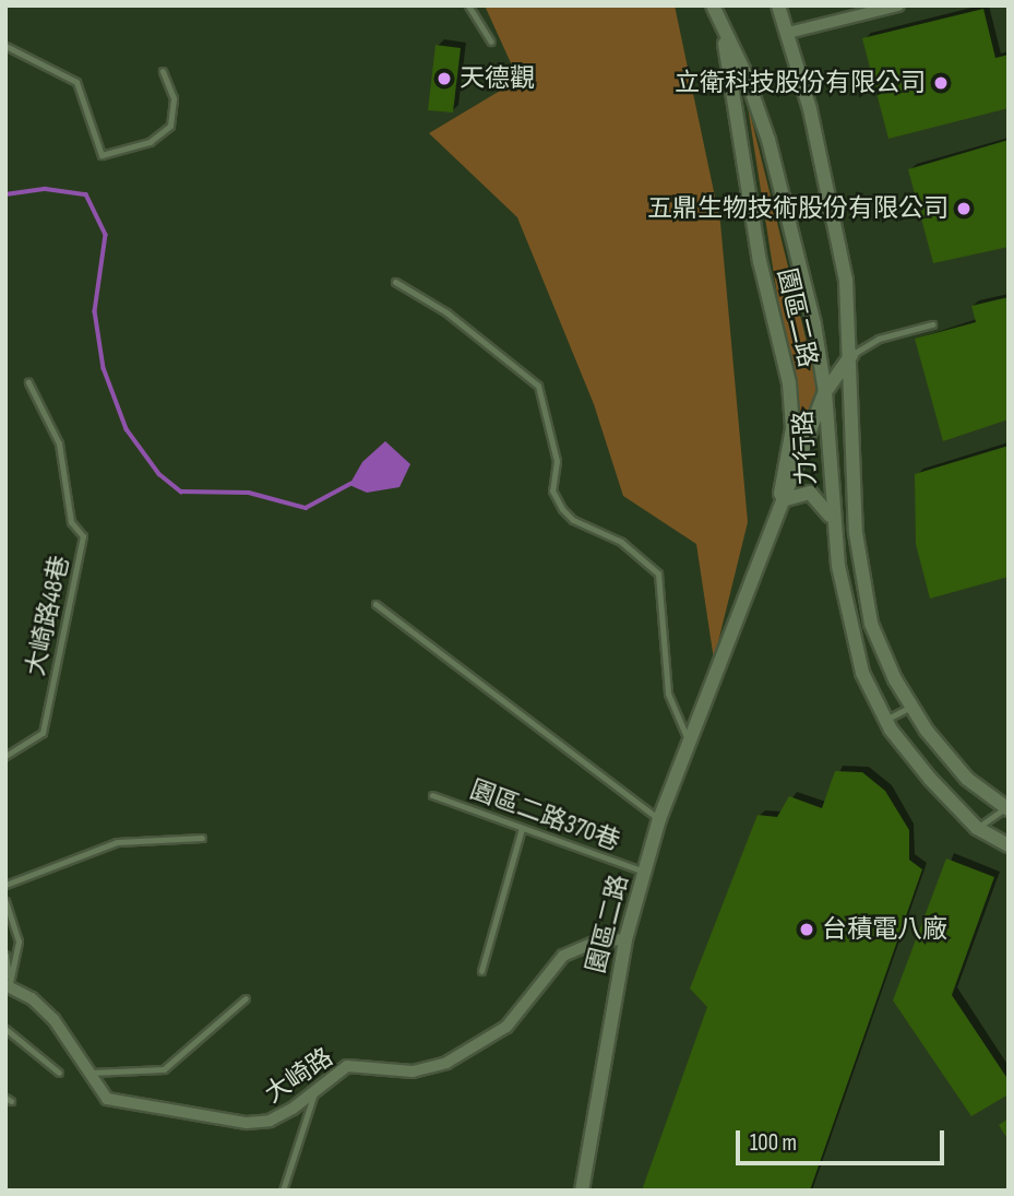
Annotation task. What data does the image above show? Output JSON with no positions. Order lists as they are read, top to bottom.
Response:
{
  "streets": {
    "street": ["園區二路", "力行路", "大崎路"],
    "lane": ["大崎路48巷", "園區二路370巷"]
  },
  "crossings": [
    ["園區二路", "力行路"],
    ["園區二路", "園區二路370巷"],
    ["園區二路", "大崎路"]
  ],
  "places": [
    "天德觀",
    "立衛科技股份有限公司",
    "五鼎生物技術股份有限公司",
    "台積電八廠"
  ],
  "scale_bar": "100 m"
}
